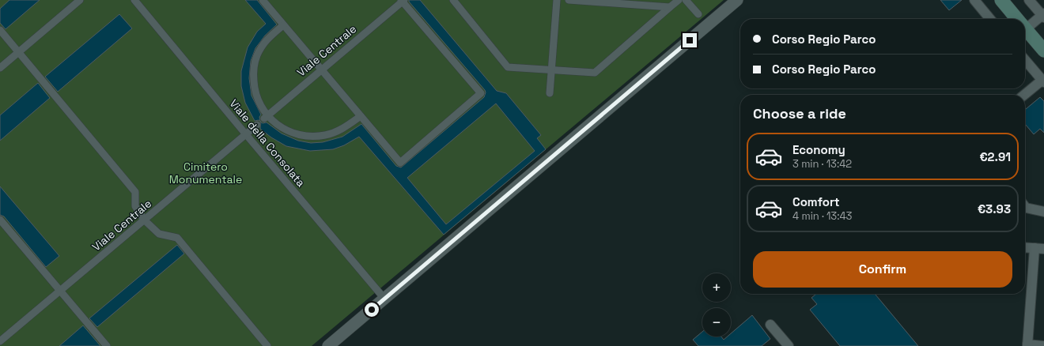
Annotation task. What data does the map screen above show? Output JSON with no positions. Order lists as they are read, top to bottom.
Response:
{
  "streets": {
    "street": ["Viale Centrale", "Viale della Consolata"]
  },
  "crossings": [
    ["Viale Centrale", "Viale della Consolata"]
  ],
  "parks": ["Cimitero Monumentale"],
  "page": {
    "banner": ["Corso Regio Parco", "Corso Regio Parco"],
    "heading": "Choose a ride",
    "list": [
      {
        "name": "Economy",
        "note": "3 min · 13:42",
        "value": "€2.91"
      },
      {
        "name": "Comfort",
        "note": "4 min · 13:43",
        "value": "€3.93"
      }
    ],
    "buttons": "Confirm",
    "map_buttons": ["+", "−"]
  }
}
